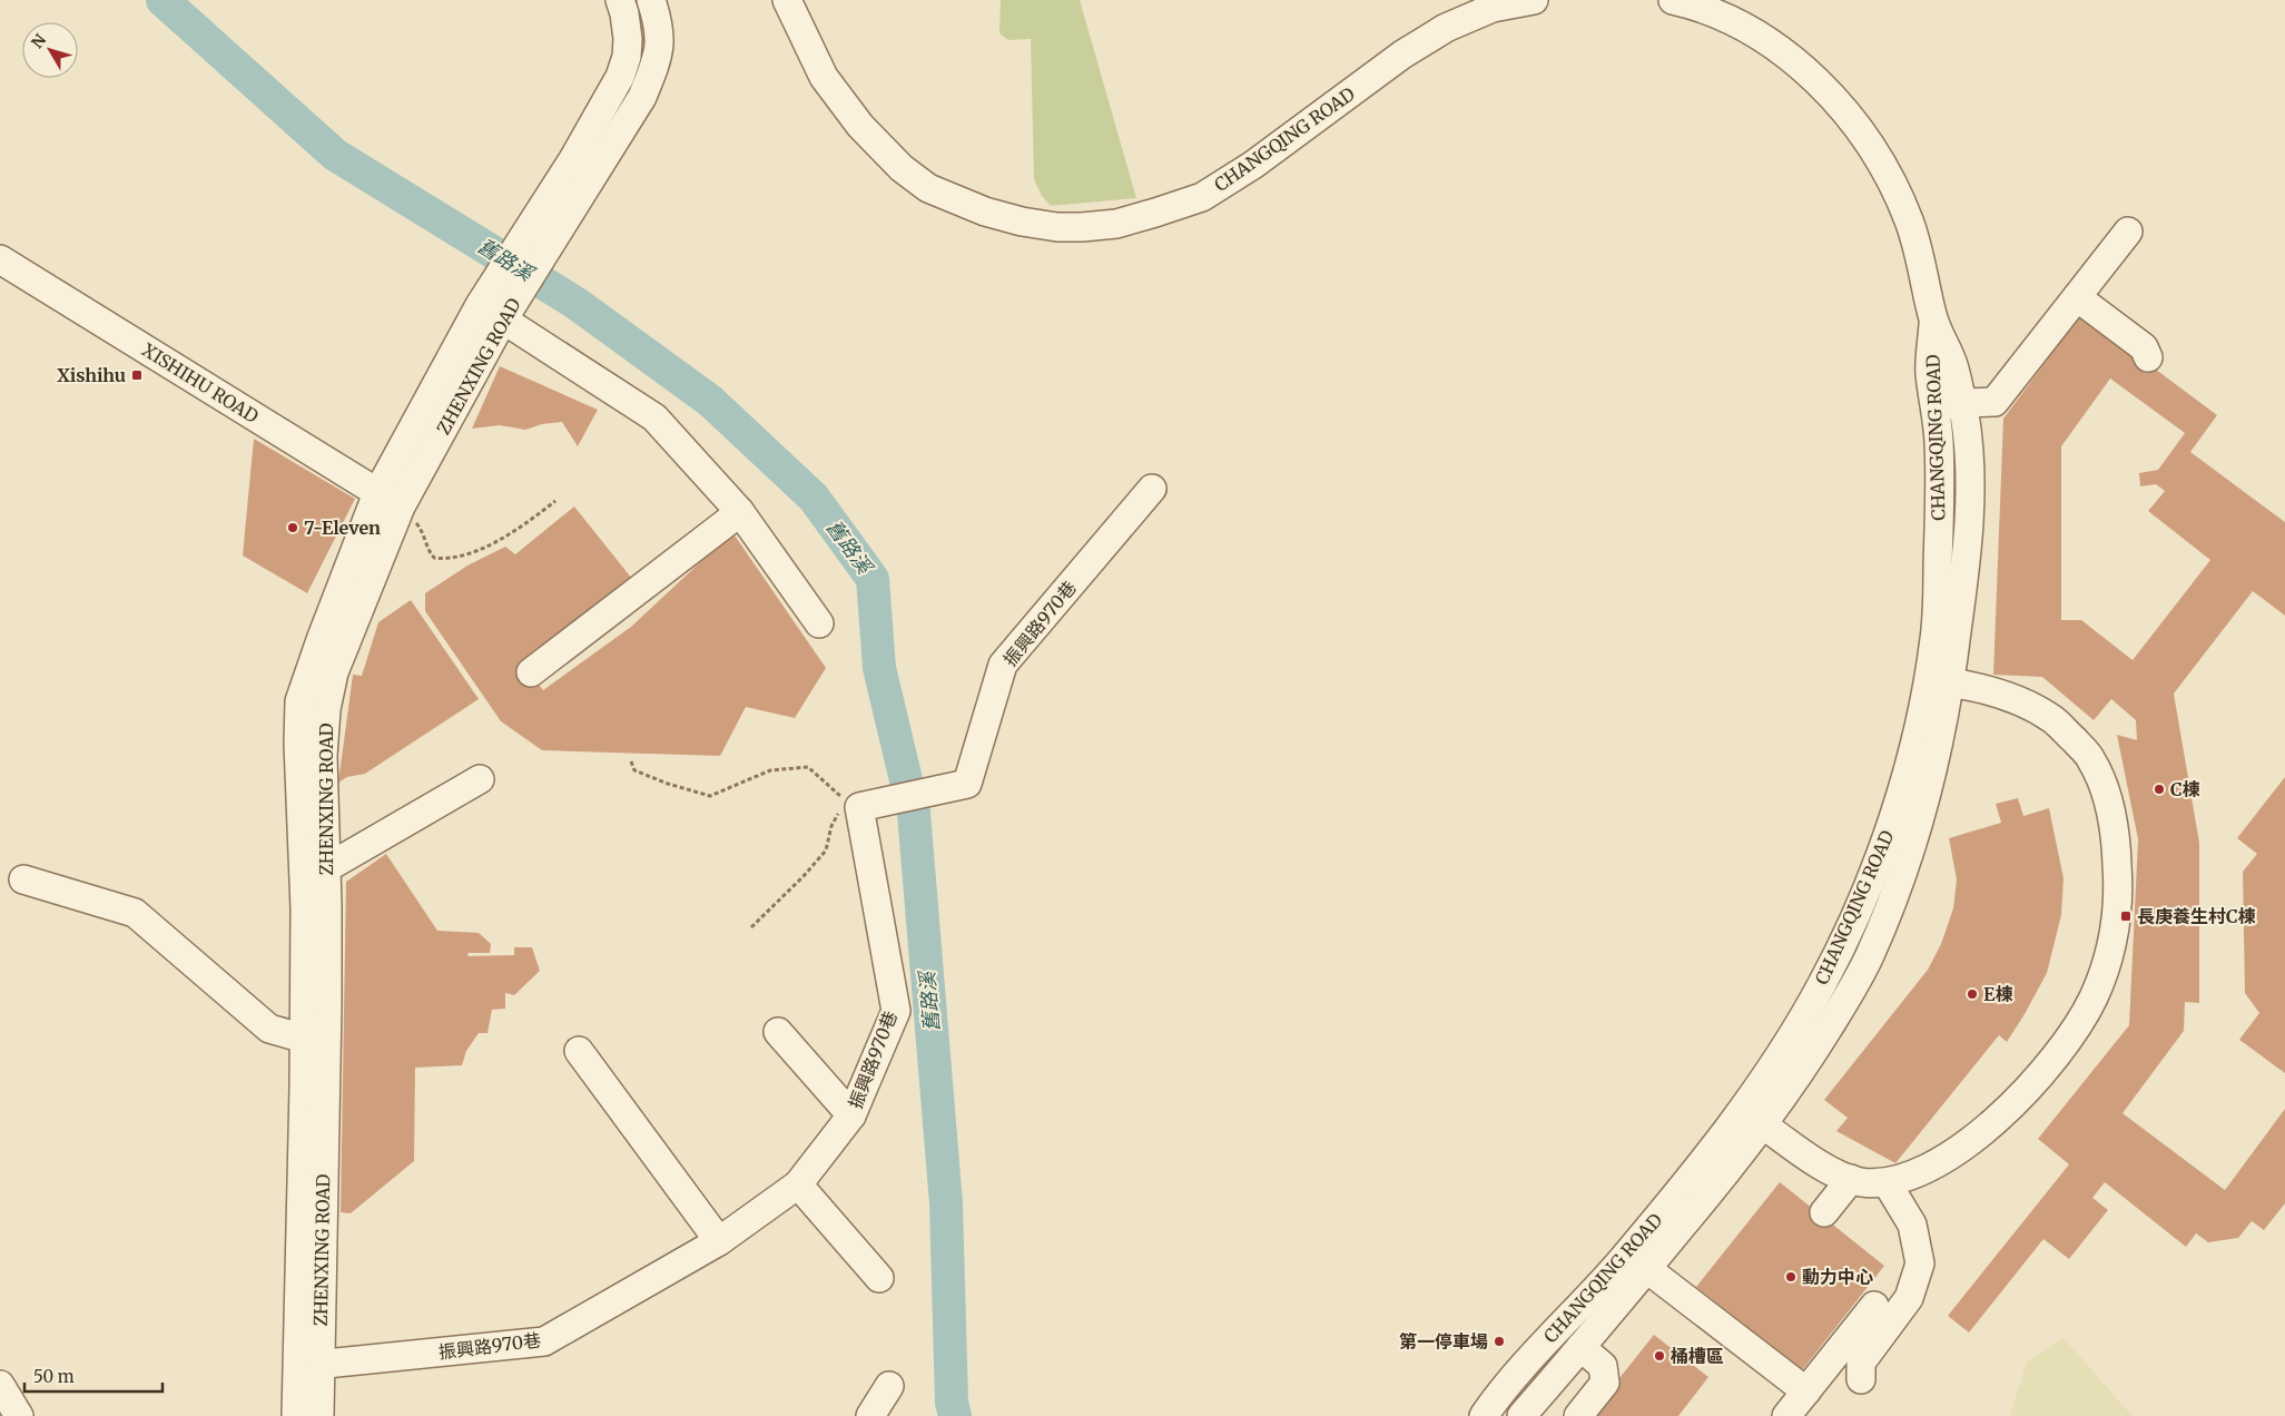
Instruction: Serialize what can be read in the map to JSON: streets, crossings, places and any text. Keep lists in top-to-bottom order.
{
  "streets": {
    "street": [
      "CHANGQING ROAD",
      "ZHENXING ROAD",
      "XISHIHU ROAD",
      "振興路970巷"
    ]
  },
  "crossings": [
    ["ZHENXING ROAD", "XISHIHU ROAD"],
    ["ZHENXING ROAD", "振興路970巷"]
  ],
  "water": ["舊路溪"],
  "places": {
    "transit": ["Xishihu", "長庚養生村C棟"],
    "other": [
      "7-Eleven",
      "C棟",
      "E棟",
      "動力中心",
      "第一停車場",
      "桶槽區"
    ]
  },
  "scale_bar": "50 m",
  "north": "top left"
}
